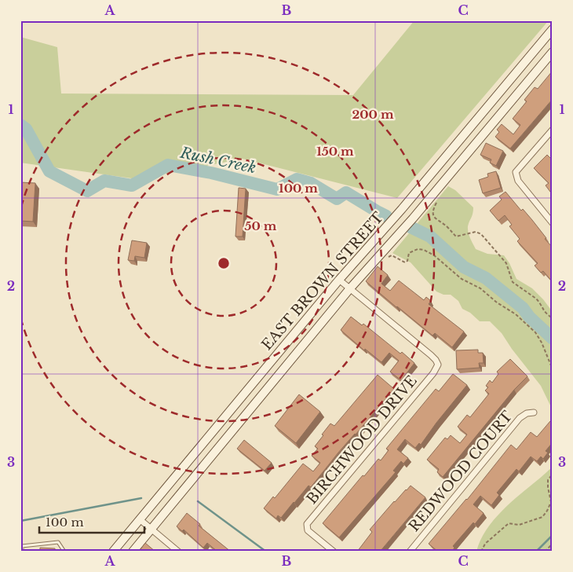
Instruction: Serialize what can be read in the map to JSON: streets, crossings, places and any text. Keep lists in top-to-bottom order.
{
  "streets": {
    "main road": ["EAST BROWN STREET"],
    "street": ["BIRCHWOOD DRIVE", "REDWOOD COURT"]
  },
  "crossings": [
    ["EAST BROWN STREET", "BIRCHWOOD DRIVE"]
  ],
  "water": ["Rush Creek"],
  "scale_bar": "100 m",
  "grid": {
    "columns": ["A", "B", "C"],
    "rows": ["1", "2", "3"]
  },
  "rings": [
    "200 m",
    "150 m",
    "100 m",
    "50 m"
  ]
}
